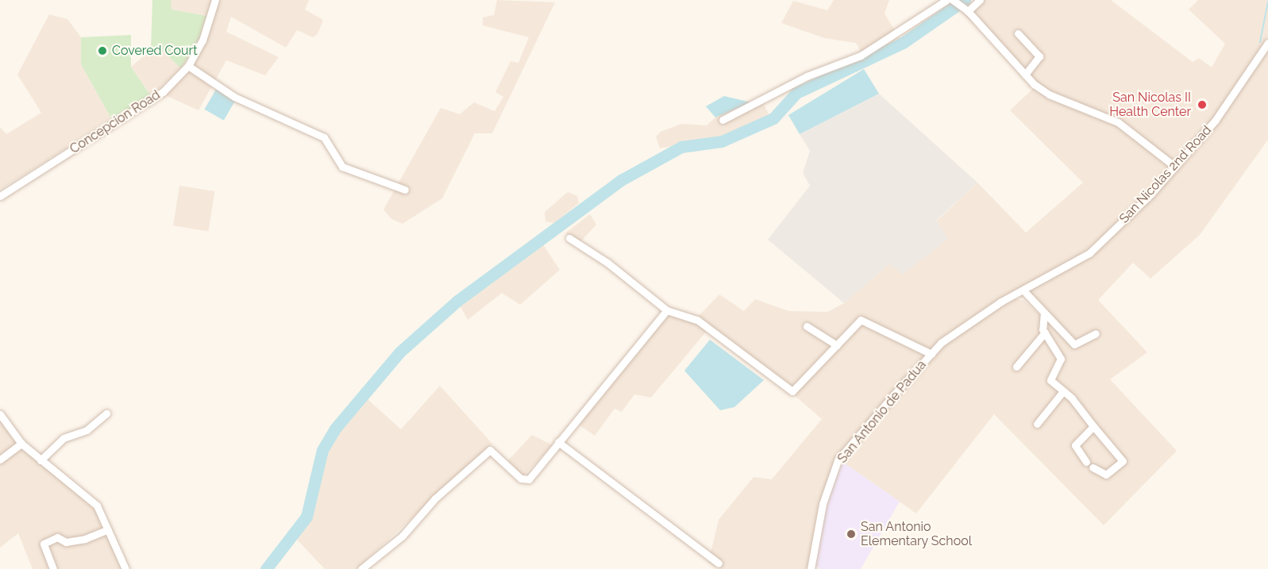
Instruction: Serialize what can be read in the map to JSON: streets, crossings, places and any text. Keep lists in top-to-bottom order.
{
  "streets": {
    "street": ["Concepcion Road", "San Nicolas 2nd Road", "San Antonio de Padua"]
  },
  "crossings": [
    ["San Nicolas 2nd Road", "San Antonio de Padua"]
  ],
  "places": ["Covered Court", "San Nicolas II Health Center", "San Antonio Elementary School"]
}
